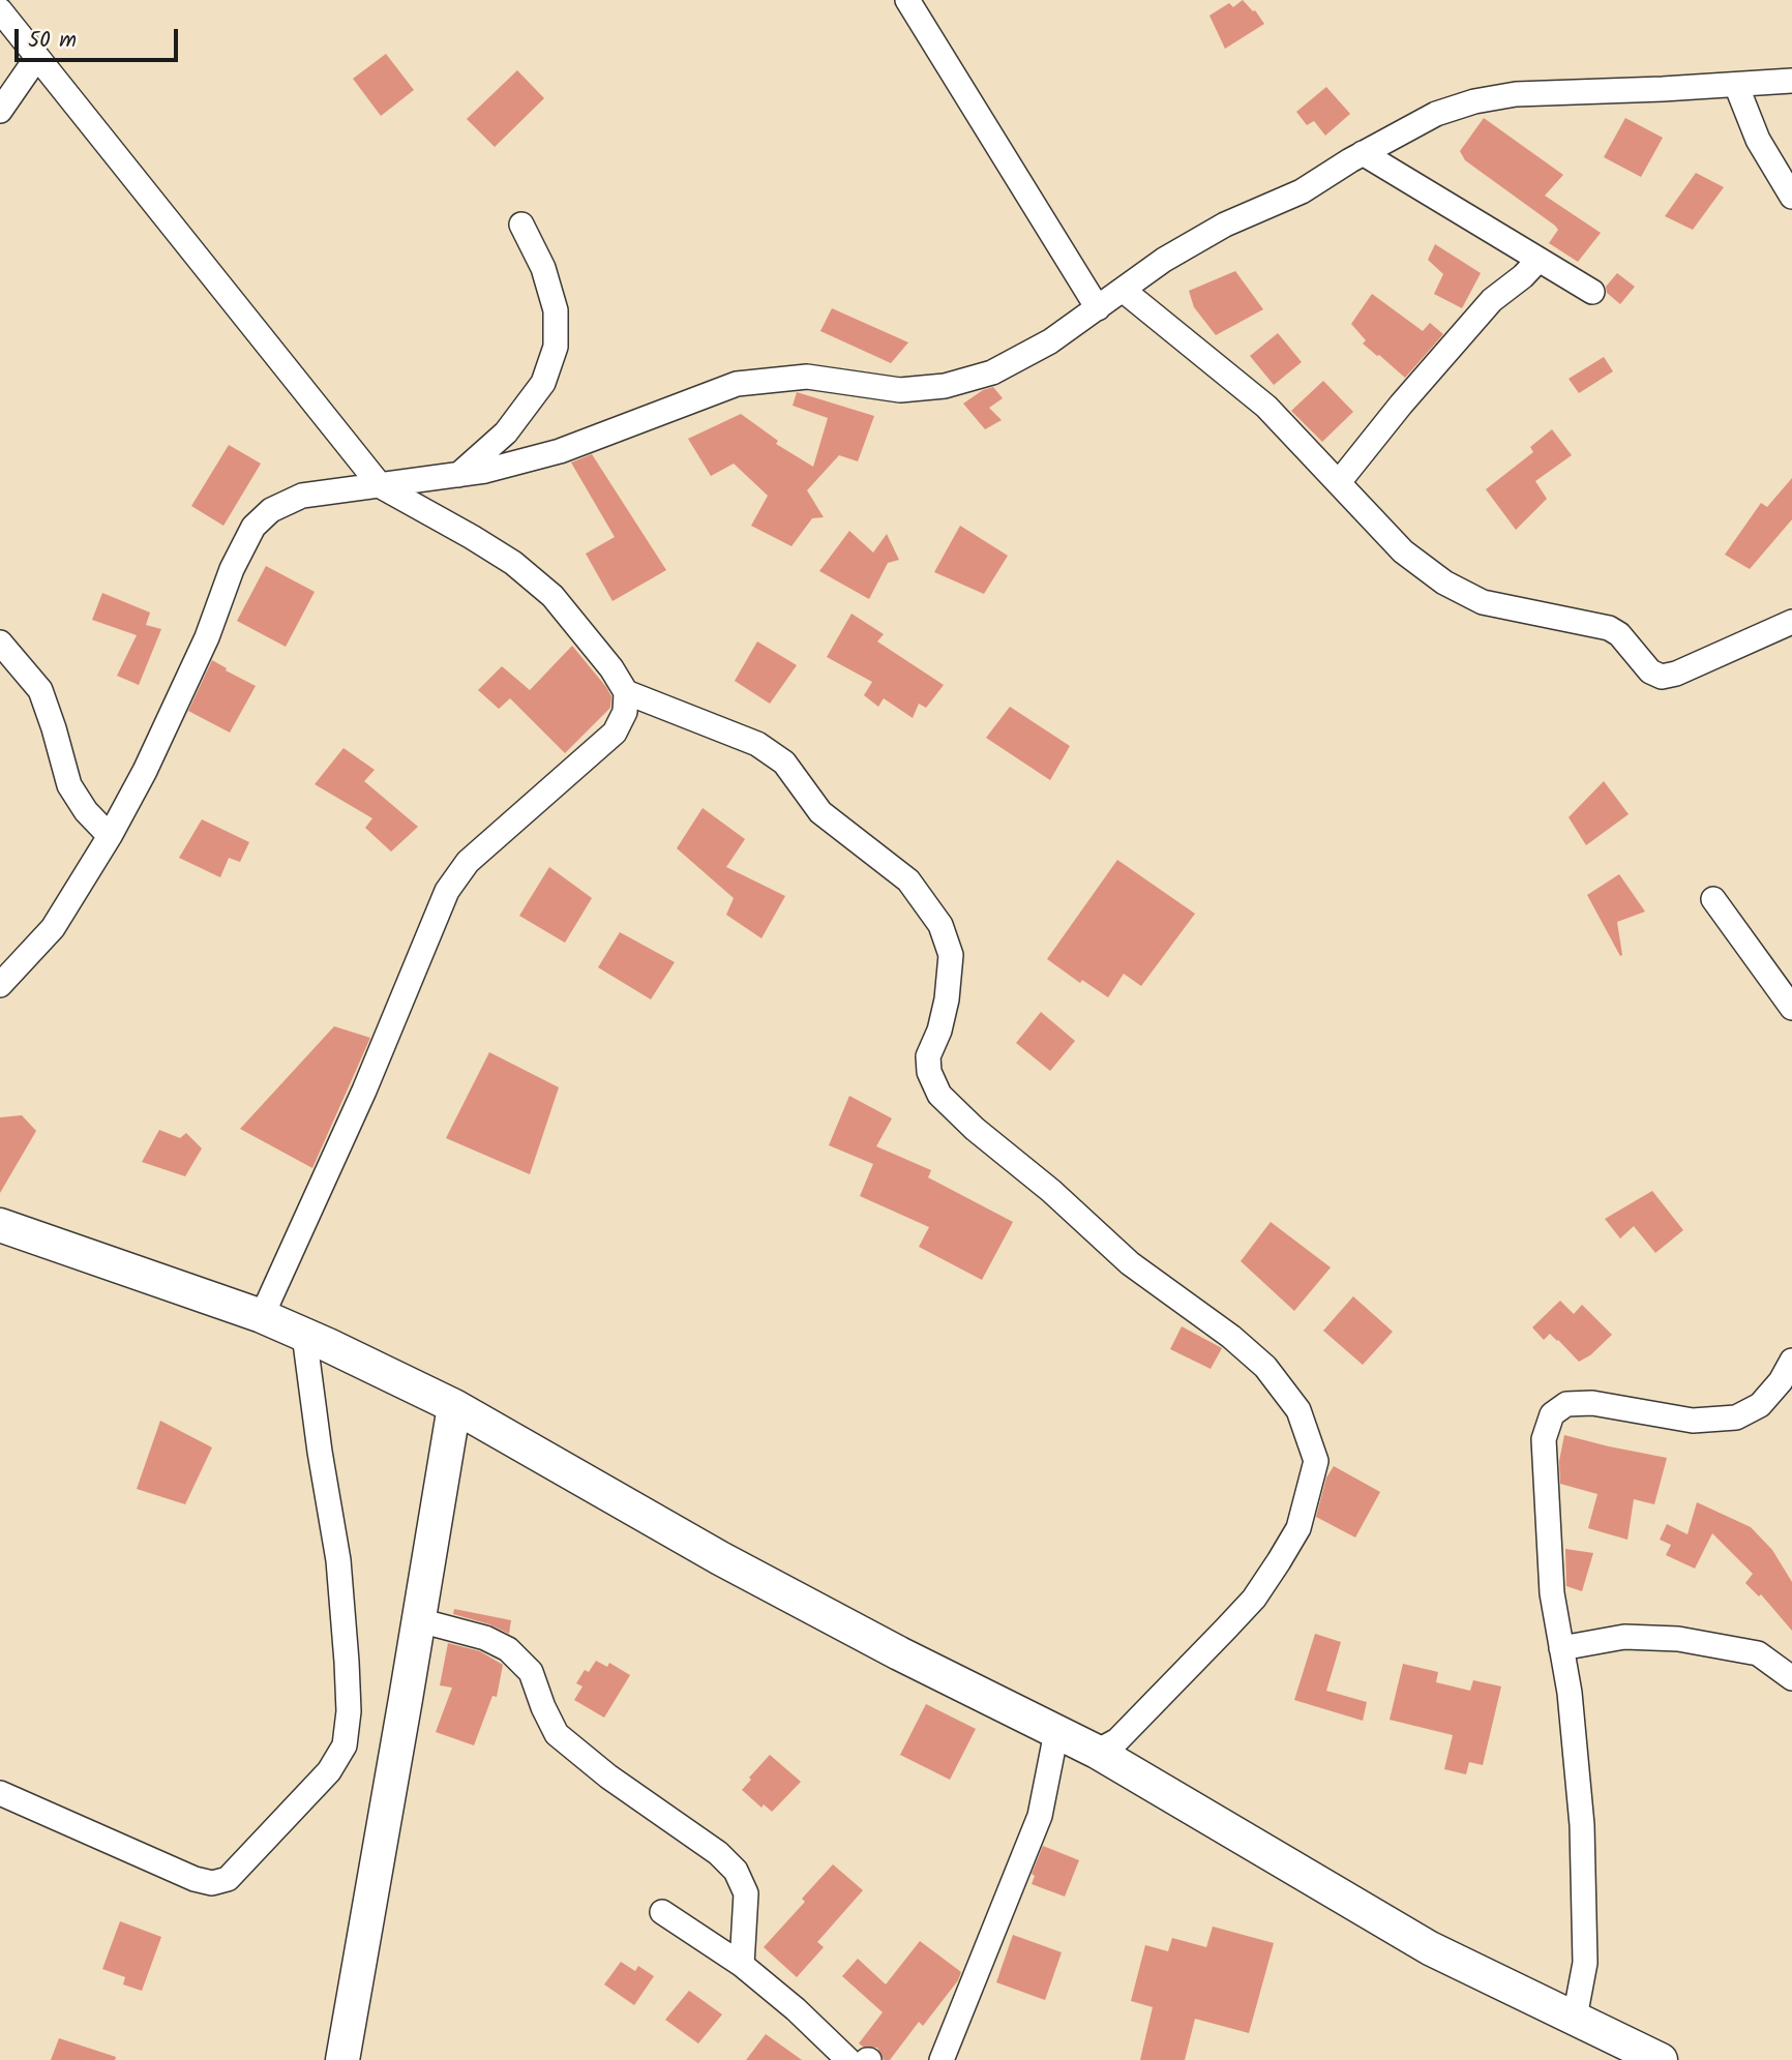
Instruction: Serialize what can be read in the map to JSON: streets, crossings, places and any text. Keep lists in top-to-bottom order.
{
  "scale_bar": "50 m"
}
